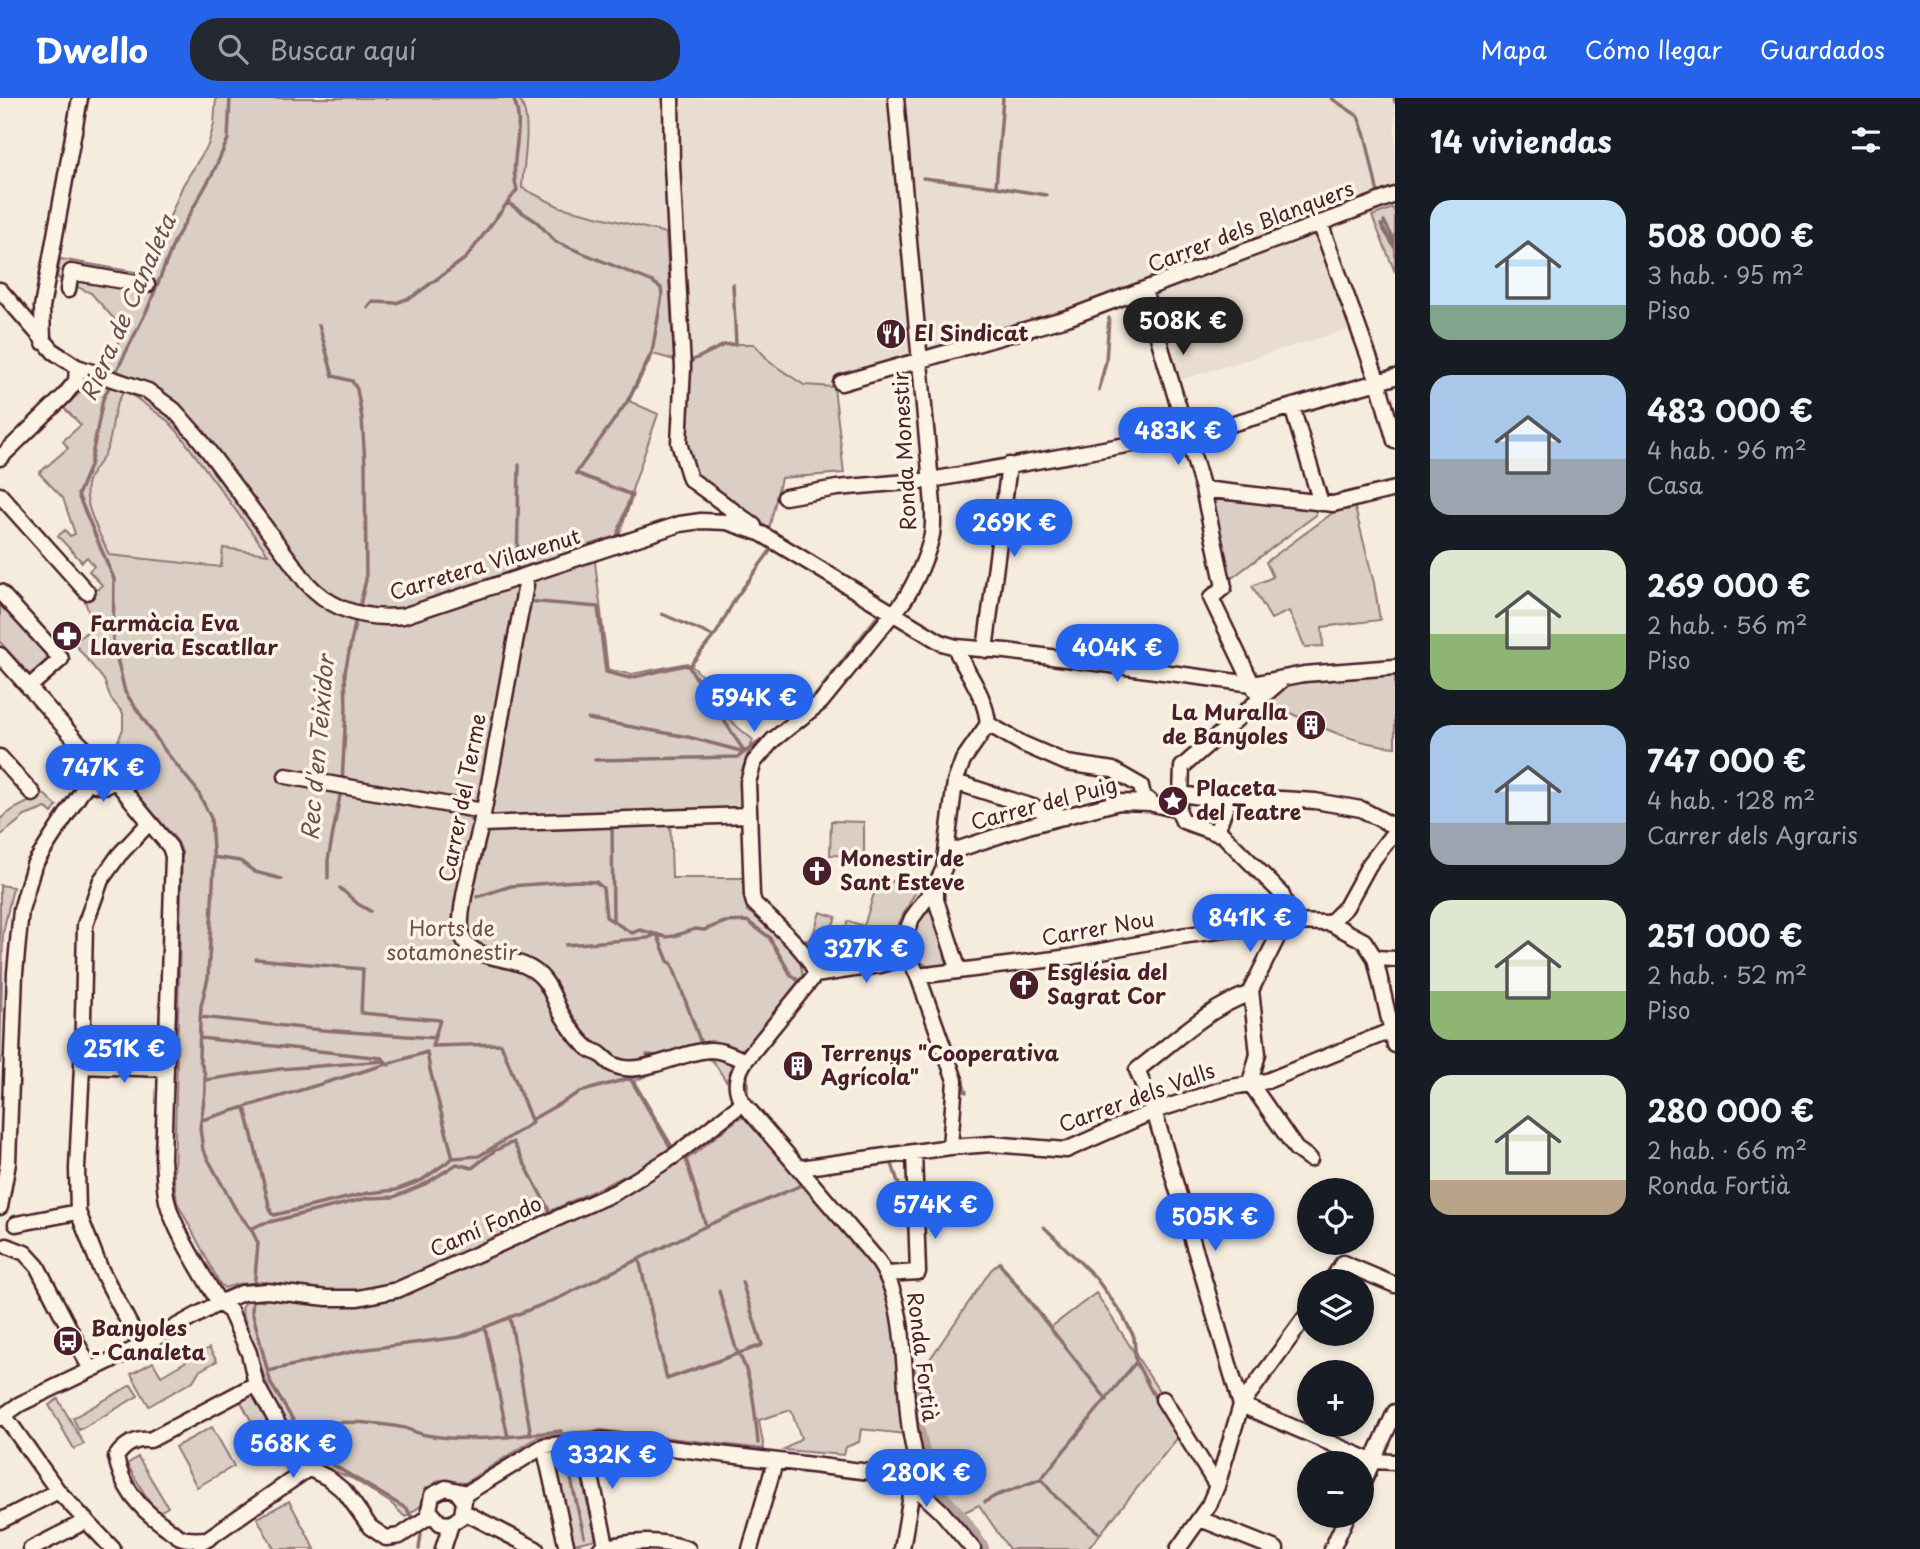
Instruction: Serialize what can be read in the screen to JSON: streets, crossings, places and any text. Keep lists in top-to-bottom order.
{
  "streets": {
    "street": [
      "Carrer dels Blanquers",
      "Ronda Monestir",
      "Carretera Vilavenut",
      "Carrer del Terme",
      "Carrer del Puig",
      "Carrer Nou",
      "Carrer dels Valls",
      "Camí Fondo",
      "Ronda Fortià"
    ]
  },
  "crossings": [
    ["Carrer dels Blanquers", "Ronda Monestir"],
    ["Ronda Monestir", "Carretera Vilavenut"],
    ["Ronda Monestir", "Carrer del Terme"],
    ["Ronda Monestir", "Carrer Nou"],
    ["Ronda Monestir", "Carrer dels Valls"],
    ["Ronda Monestir", "Camí Fondo"],
    ["Ronda Monestir", "Ronda Fortià"],
    ["Carretera Vilavenut", "Carrer del Terme"],
    ["Carrer del Terme", "Carrer Nou"],
    ["Carrer del Terme", "Carrer dels Valls"],
    ["Carrer del Terme", "Camí Fondo"],
    ["Carrer del Terme", "Ronda Fortià"],
    ["Carrer Nou", "Carrer dels Valls"],
    ["Carrer Nou", "Camí Fondo"],
    ["Carrer Nou", "Ronda Fortià"],
    ["Carrer dels Valls", "Camí Fondo"],
    ["Carrer dels Valls", "Ronda Fortià"],
    ["Camí Fondo", "Ronda Fortià"]
  ],
  "water": ["Riera de Canaleta", "Rec d'en Teixidor"],
  "parks": ["Horts de sotamonestir"],
  "places": {
    "restaurant": ["El Sindicat"],
    "pharmacy": ["Farmàcia Eva Llaveria Escatllar"],
    "building": ["La Muralla de Banyoles", "Terrenys \"Cooperativa Agrícola\""],
    "place": ["Placeta del Teatre"],
    "church": ["Monestir de Sant Esteve", "Església del Sagrat Cor"],
    "bus stop": ["Banyoles - Canaleta"]
  },
  "page": {
    "header": "Dwello",
    "search": "Buscar aquí",
    "nav": ["Mapa", "Cómo llegar", "Guardados"],
    "heading": "14 viviendas",
    "list": [
      {
        "name": "508 000 €",
        "note": "3 hab. · 95 m² · Piso"
      },
      {
        "name": "483 000 €",
        "note": "4 hab. · 96 m² · Casa"
      },
      {
        "name": "269 000 €",
        "note": "2 hab. · 56 m² · Piso"
      },
      {
        "name": "747 000 €",
        "note": "4 hab. · 128 m² · Carrer dels Agraris"
      },
      {
        "name": "251 000 €",
        "note": "2 hab. · 52 m² · Piso"
      },
      {
        "name": "280 000 €",
        "note": "2 hab. · 66 m² · Ronda Fortià"
      }
    ],
    "price": [
      "508K €",
      "483K €",
      "269K €",
      "404K €",
      "594K €",
      "747K €",
      "841K €",
      "327K €",
      "251K €",
      "574K €",
      "505K €",
      "568K €",
      "332K €",
      "280K €"
    ],
    "map_buttons": ["+", "−"]
  }
}
